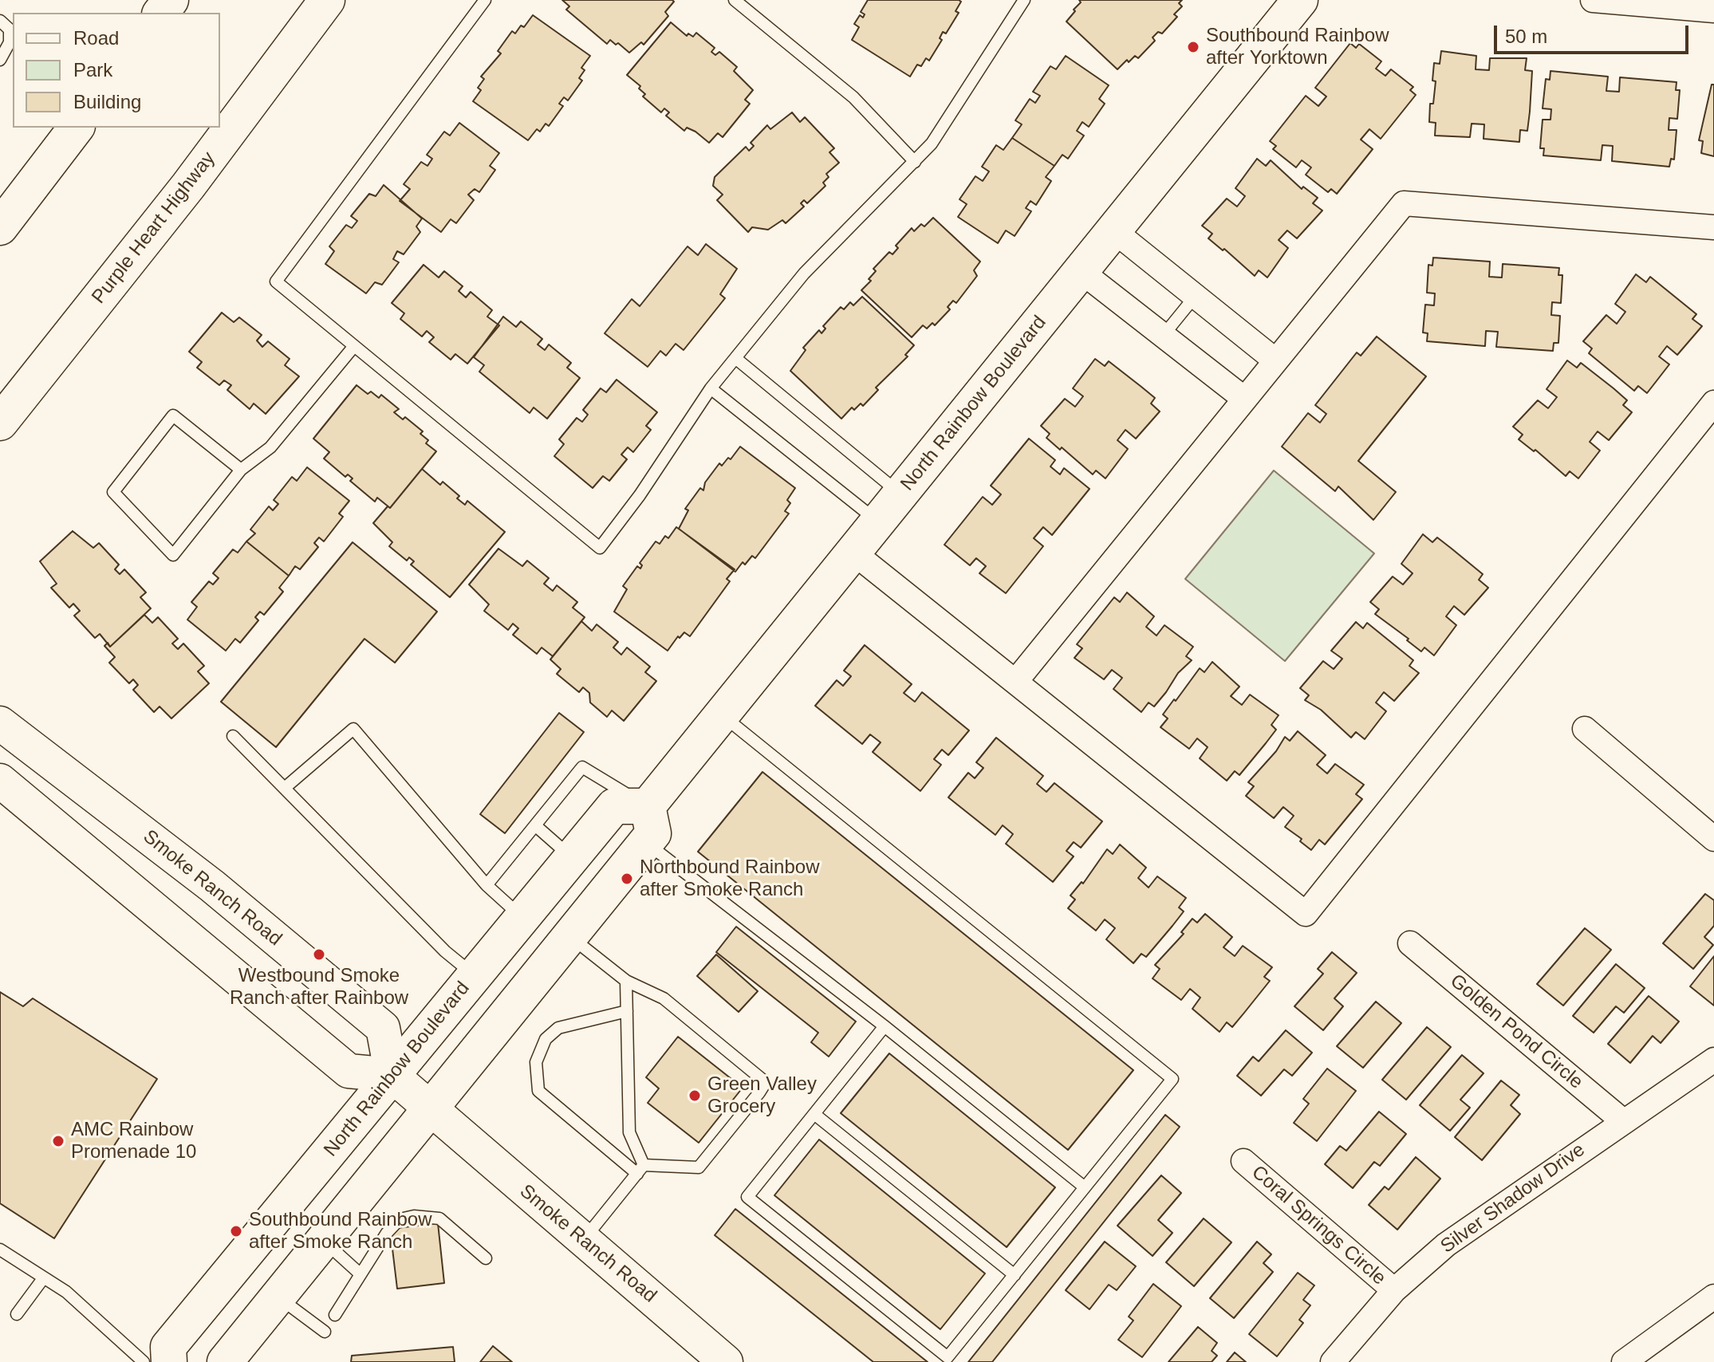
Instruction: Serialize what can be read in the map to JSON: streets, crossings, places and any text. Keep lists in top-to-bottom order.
{
  "streets": {
    "main road": ["Purple Heart Highway", "North Rainbow Boulevard", "Smoke Ranch Road"],
    "street": ["Golden Pond Circle", "Silver Shadow Drive", "Coral Springs Circle"]
  },
  "crossings": [
    ["North Rainbow Boulevard", "Smoke Ranch Road"],
    ["Golden Pond Circle", "Silver Shadow Drive"],
    ["Silver Shadow Drive", "Coral Springs Circle"]
  ],
  "places": [
    "Southbound Rainbow after Yorktown",
    "Northbound Rainbow after Smoke Ranch",
    "Westbound Smoke Ranch after Rainbow",
    "Green Valley Grocery",
    "AMC Rainbow Promenade 10",
    "Southbound Rainbow after Smoke Ranch"
  ],
  "legend": ["Road", "Park", "Building"],
  "scale_bar": "50 m"
}
